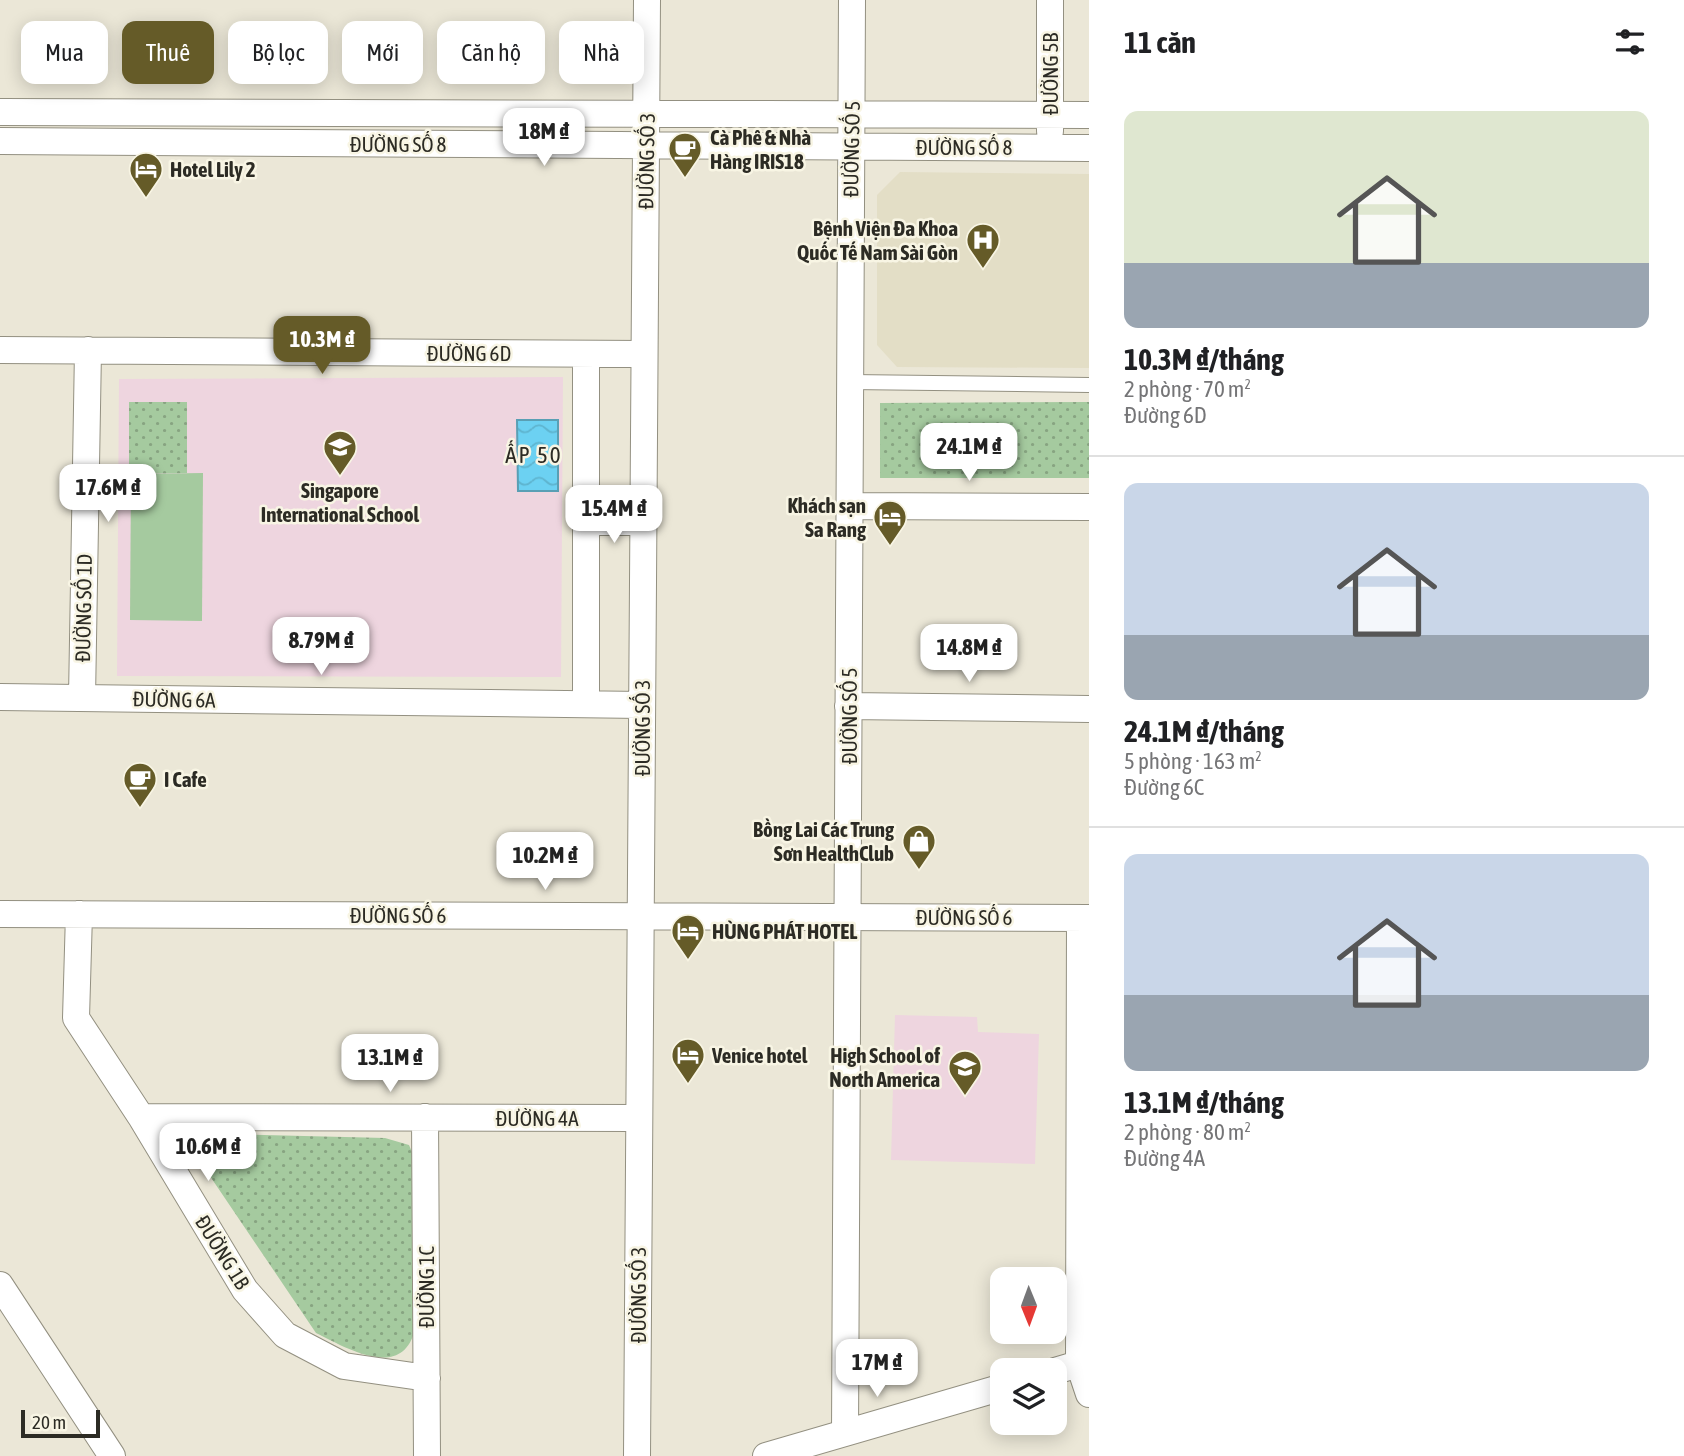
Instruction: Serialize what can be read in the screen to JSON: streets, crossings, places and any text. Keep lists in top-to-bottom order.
{
  "streets": {
    "street": [
      "ĐƯỜNG 5B",
      "ĐƯỜNG SỐ 8",
      "ĐƯỜNG SỐ 5",
      "ĐƯỜNG SỐ 3",
      "ĐƯỜNG 6D",
      "ĐƯỜNG SỐ 1D",
      "ĐƯỜNG 6A",
      "ĐƯỜNG SỐ 6",
      "ĐƯỜNG 4A",
      "ĐƯỜNG 1B",
      "ĐƯỜNG 1C"
    ]
  },
  "crossings": [
    ["ĐƯỜNG 5B", "ĐƯỜNG SỐ 8"],
    ["ĐƯỜNG SỐ 8", "ĐƯỜNG SỐ 5"],
    ["ĐƯỜNG SỐ 8", "ĐƯỜNG SỐ 3"],
    ["ĐƯỜNG SỐ 5", "ĐƯỜNG SỐ 6"],
    ["ĐƯỜNG SỐ 3", "ĐƯỜNG 6D"],
    ["ĐƯỜNG SỐ 3", "ĐƯỜNG 6A"],
    ["ĐƯỜNG SỐ 3", "ĐƯỜNG SỐ 6"],
    ["ĐƯỜNG SỐ 3", "ĐƯỜNG 4A"],
    ["ĐƯỜNG 6D", "ĐƯỜNG SỐ 1D"],
    ["ĐƯỜNG SỐ 1D", "ĐƯỜNG 6A"],
    ["ĐƯỜNG SỐ 6", "ĐƯỜNG 1B"],
    ["ĐƯỜNG 4A", "ĐƯỜNG 1B"],
    ["ĐƯỜNG 4A", "ĐƯỜNG 1C"],
    ["ĐƯỜNG 1B", "ĐƯỜNG 1C"]
  ],
  "districts": ["ẤP 50"],
  "places": {
    "cafe": ["Cà Phê & Nhà Hàng IRIS18", "I Cafe"],
    "hotel": [
      "Hotel Lily 2",
      "Khách sạn Sa Rang",
      "HÙNG PHÁT HOTEL",
      "Venice hotel"
    ],
    "hospital": ["Bệnh Viện Đa Khoa Quốc Tế Nam Sài Gòn"],
    "school or university": ["Singapore International School", "High School of North America"],
    "shop": ["Bồng Lai Các Trung Sơn HealthClub"]
  },
  "scale_bar": "20 m",
  "north": "bottom",
  "page": {
    "heading": "11 căn",
    "chip": [
      "Mua",
      "Thuê",
      "Bộ lọc",
      "Mới",
      "Căn hộ",
      "Nhà"
    ],
    "list": [
      {
        "name": "10.3M ₫/tháng",
        "note": "2 phòng · 70 m² · Đường 6D"
      },
      {
        "name": "24.1M ₫/tháng",
        "note": "5 phòng · 163 m² · Đường 6C"
      },
      {
        "name": "13.1M ₫/tháng",
        "note": "2 phòng · 80 m² · Đường 4A"
      }
    ],
    "price": [
      "18M ₫",
      "10.3M ₫",
      "24.1M ₫",
      "17.6M ₫",
      "15.4M ₫",
      "8.79M ₫",
      "14.8M ₫",
      "10.2M ₫",
      "13.1M ₫",
      "10.6M ₫",
      "17M ₫"
    ],
    "scale": "20 m"
  }
}
